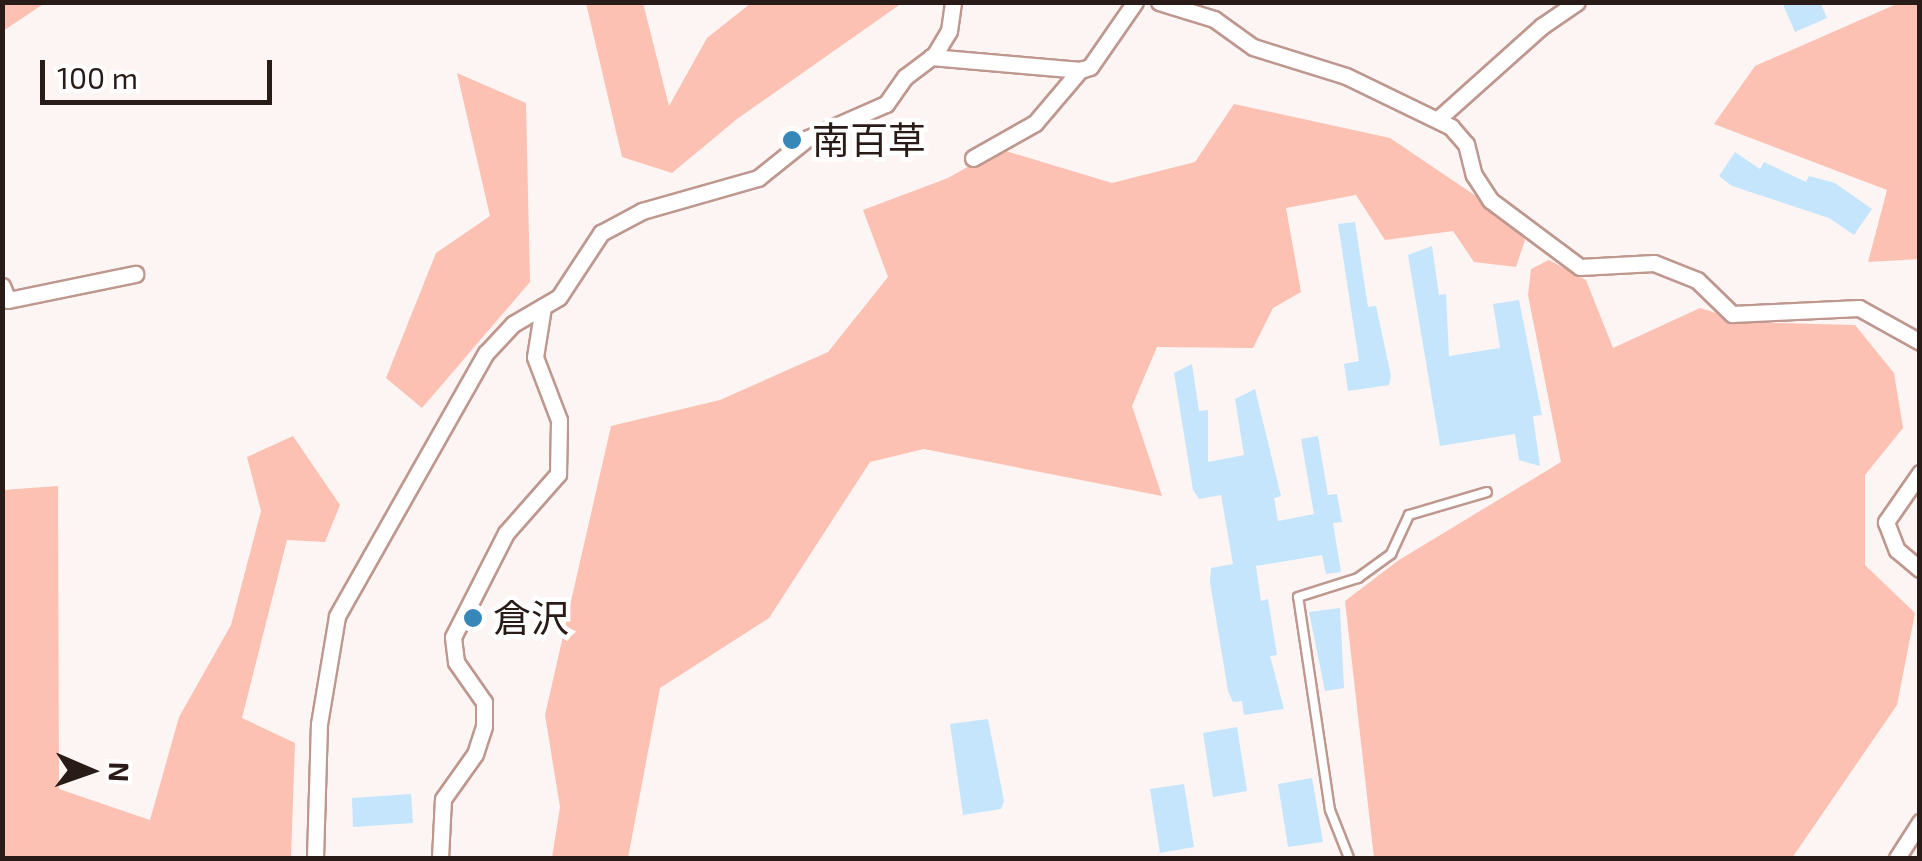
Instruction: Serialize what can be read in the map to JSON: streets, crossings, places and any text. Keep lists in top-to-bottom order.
{
  "places": ["南百草", "倉沢"],
  "scale_bar": "100 m",
  "north": "right"
}
